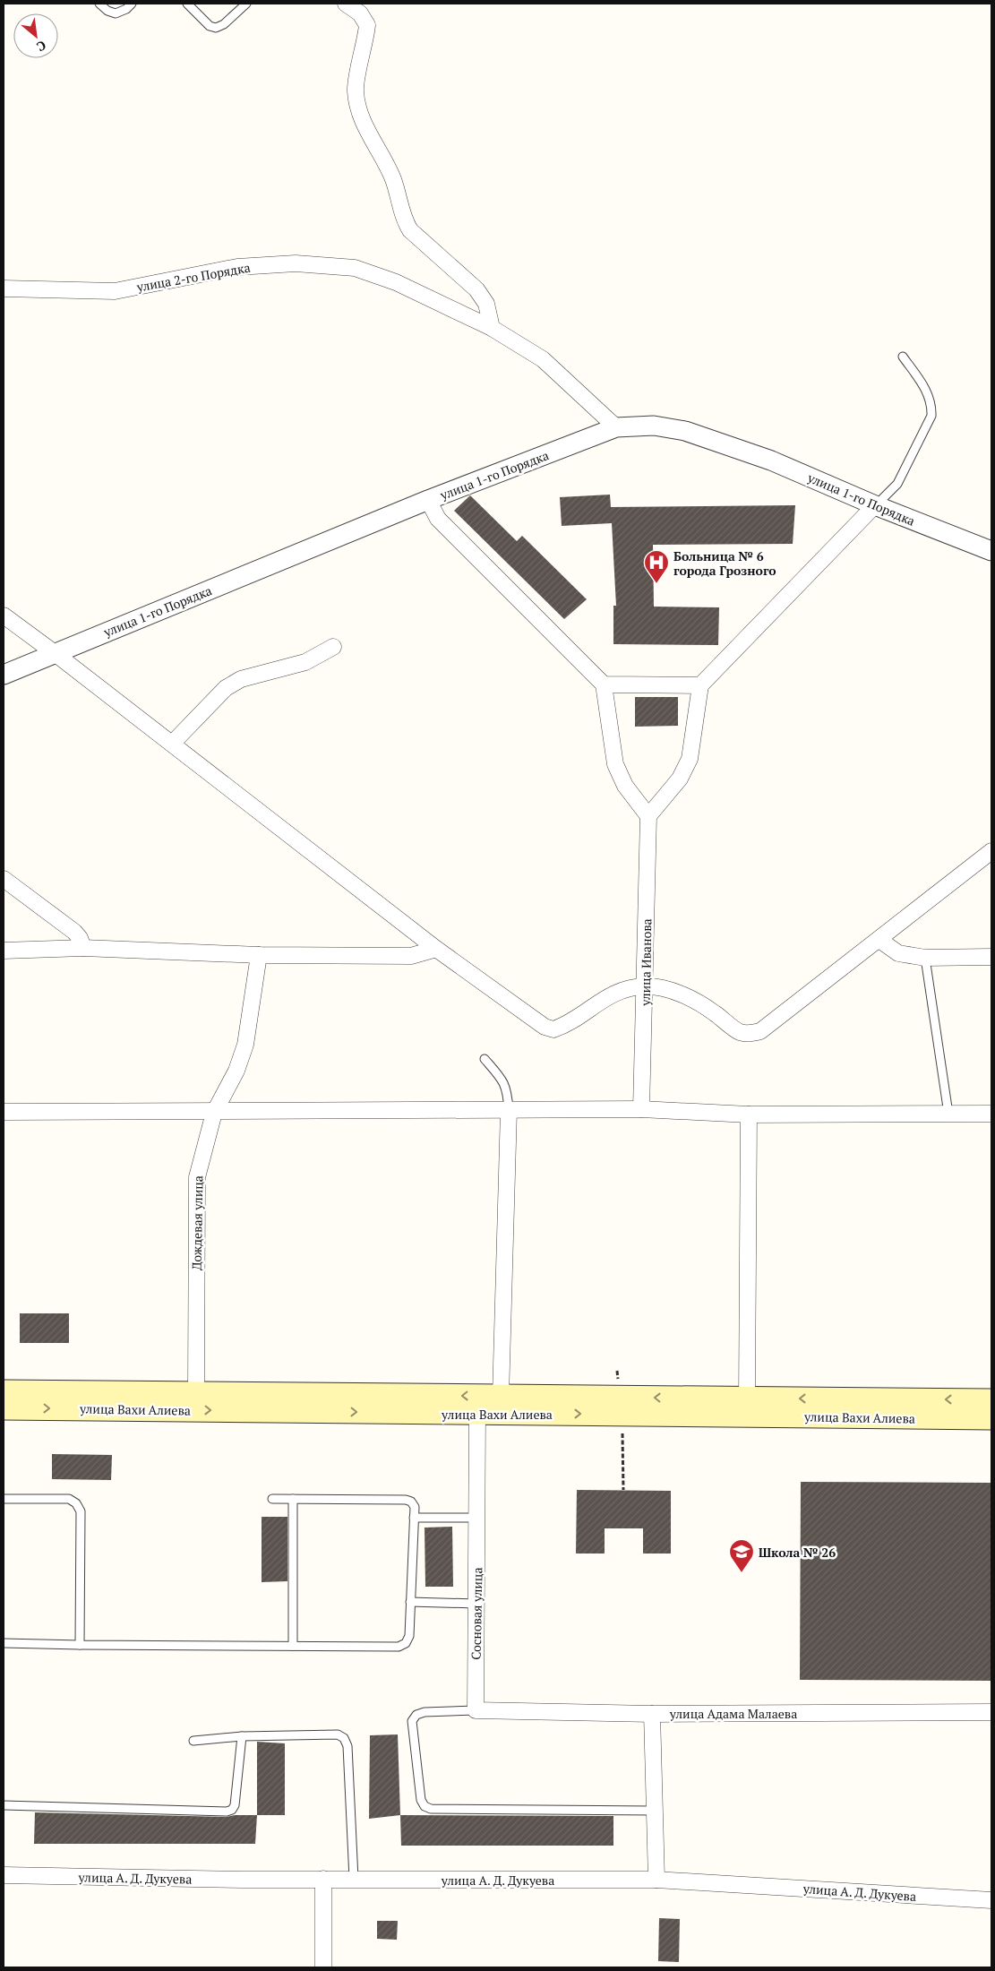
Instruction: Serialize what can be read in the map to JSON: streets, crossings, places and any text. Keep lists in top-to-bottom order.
{
  "streets": {
    "main road": ["улица Вахи Алиева"],
    "street": [
      "улица 2-го Порядка",
      "улица 1-го Порядка",
      "улица Иванова",
      "Дождевая улица",
      "Сосновая улица",
      "улица Адама Малаева",
      "улица А. Д. Дукуева"
    ]
  },
  "crossings": [
    ["улица 2-го Порядка", "улица 1-го Порядка"],
    ["Дождевая улица", "улица Вахи Алиева"],
    ["улица Вахи Алиева", "Сосновая улица"],
    ["Сосновая улица", "улица Адама Малаева"]
  ],
  "places": {
    "hospital": ["Больница № 6 города Грозного"],
    "school or university": ["Школа № 26"]
  },
  "north": "bottom right"
}
